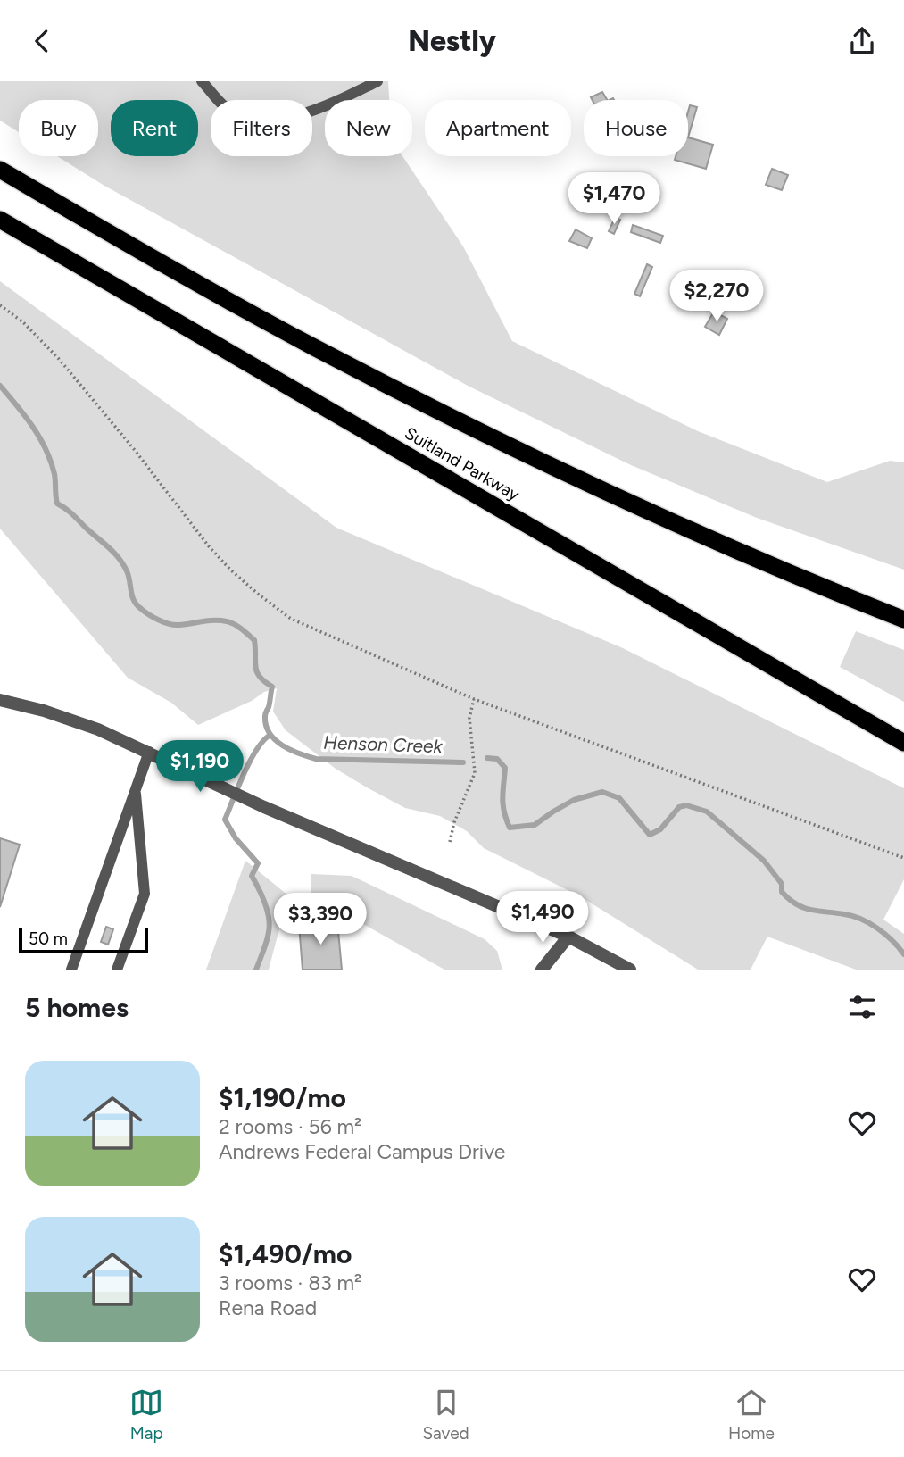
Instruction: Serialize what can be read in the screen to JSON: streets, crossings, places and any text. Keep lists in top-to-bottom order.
{
  "streets": {
    "highway": ["Suitland Parkway"]
  },
  "water": ["Henson Creek"],
  "scale_bar": "50 m",
  "page": {
    "header": "Nestly",
    "chip": [
      "Buy",
      "Rent",
      "Filters",
      "New",
      "Apartment",
      "House"
    ],
    "price": [
      "$1,470",
      "$2,270",
      "$1,190",
      "$1,490",
      "$3,390"
    ],
    "scale": "50 m",
    "heading": "5 homes",
    "list": [
      {
        "name": "$1,190/mo",
        "note": "2 rooms · 56 m² · Andrews Federal Campus Drive"
      },
      {
        "name": "$1,490/mo",
        "note": "3 rooms · 83 m² · Rena Road"
      }
    ],
    "tabs": ["Map", "Saved", "Home"]
  }
}
